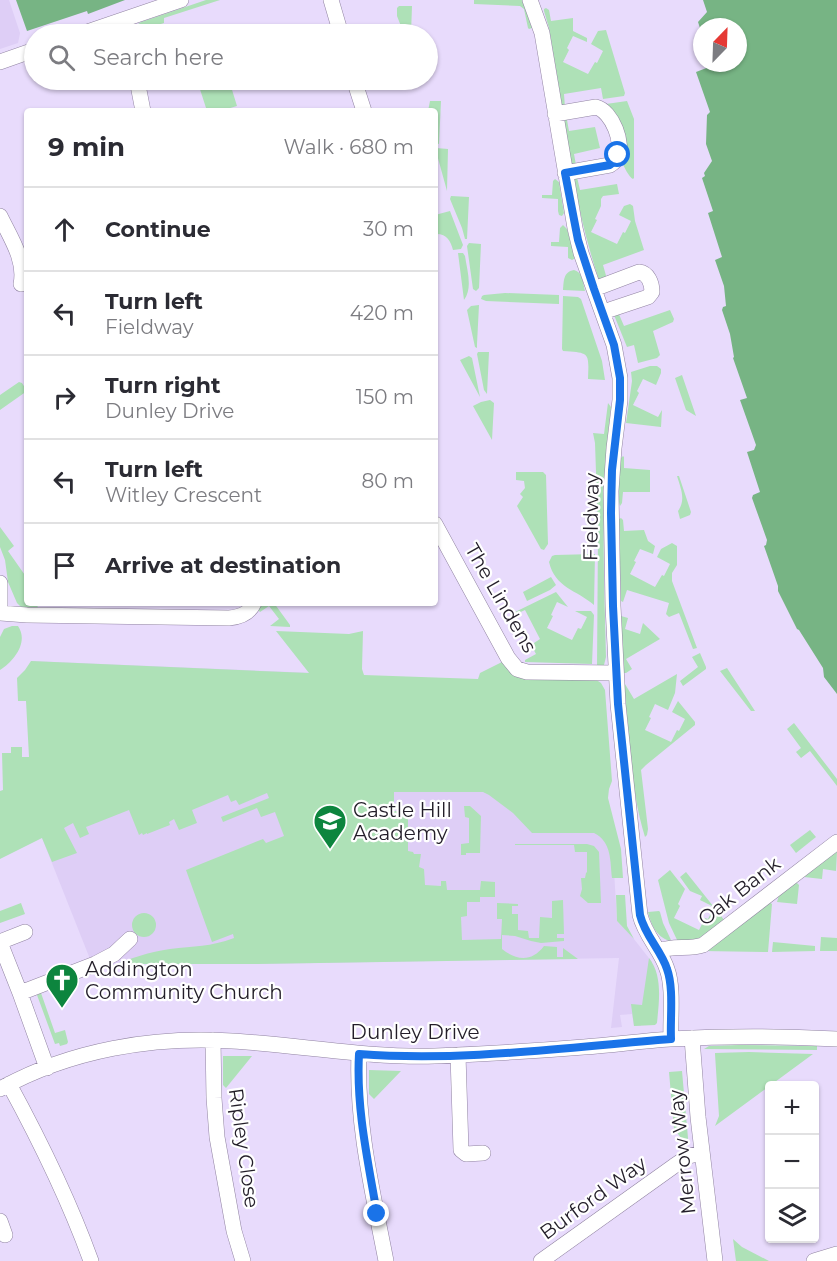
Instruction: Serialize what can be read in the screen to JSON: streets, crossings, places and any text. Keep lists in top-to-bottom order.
{
  "streets": {
    "street": [
      "Fieldway",
      "The Lindens",
      "Oak Bank",
      "Dunley Drive",
      "Ripley Close",
      "Merrow Way",
      "Burford Way"
    ]
  },
  "crossings": [
    ["Fieldway", "The Lindens"],
    ["Fieldway", "Oak Bank"],
    ["Fieldway", "Dunley Drive"],
    ["Dunley Drive", "Ripley Close"],
    ["Dunley Drive", "Merrow Way"],
    ["Merrow Way", "Burford Way"]
  ],
  "places": {
    "school or university": ["Castle Hill Academy"],
    "church": ["Addington Community Church"]
  },
  "north": "top right",
  "page": {
    "search": "Search here",
    "heading": ["9 min", "Walk · 680 m"],
    "list": [
      ["Continue", "30 m"],
      ["Turn left", "Fieldway", "420 m"],
      ["Turn right", "Dunley Drive", "150 m"],
      ["Turn left", "Witley Crescent", "80 m"],
      "Arrive at destination"
    ],
    "map_buttons": ["+", "−"]
  }
}
